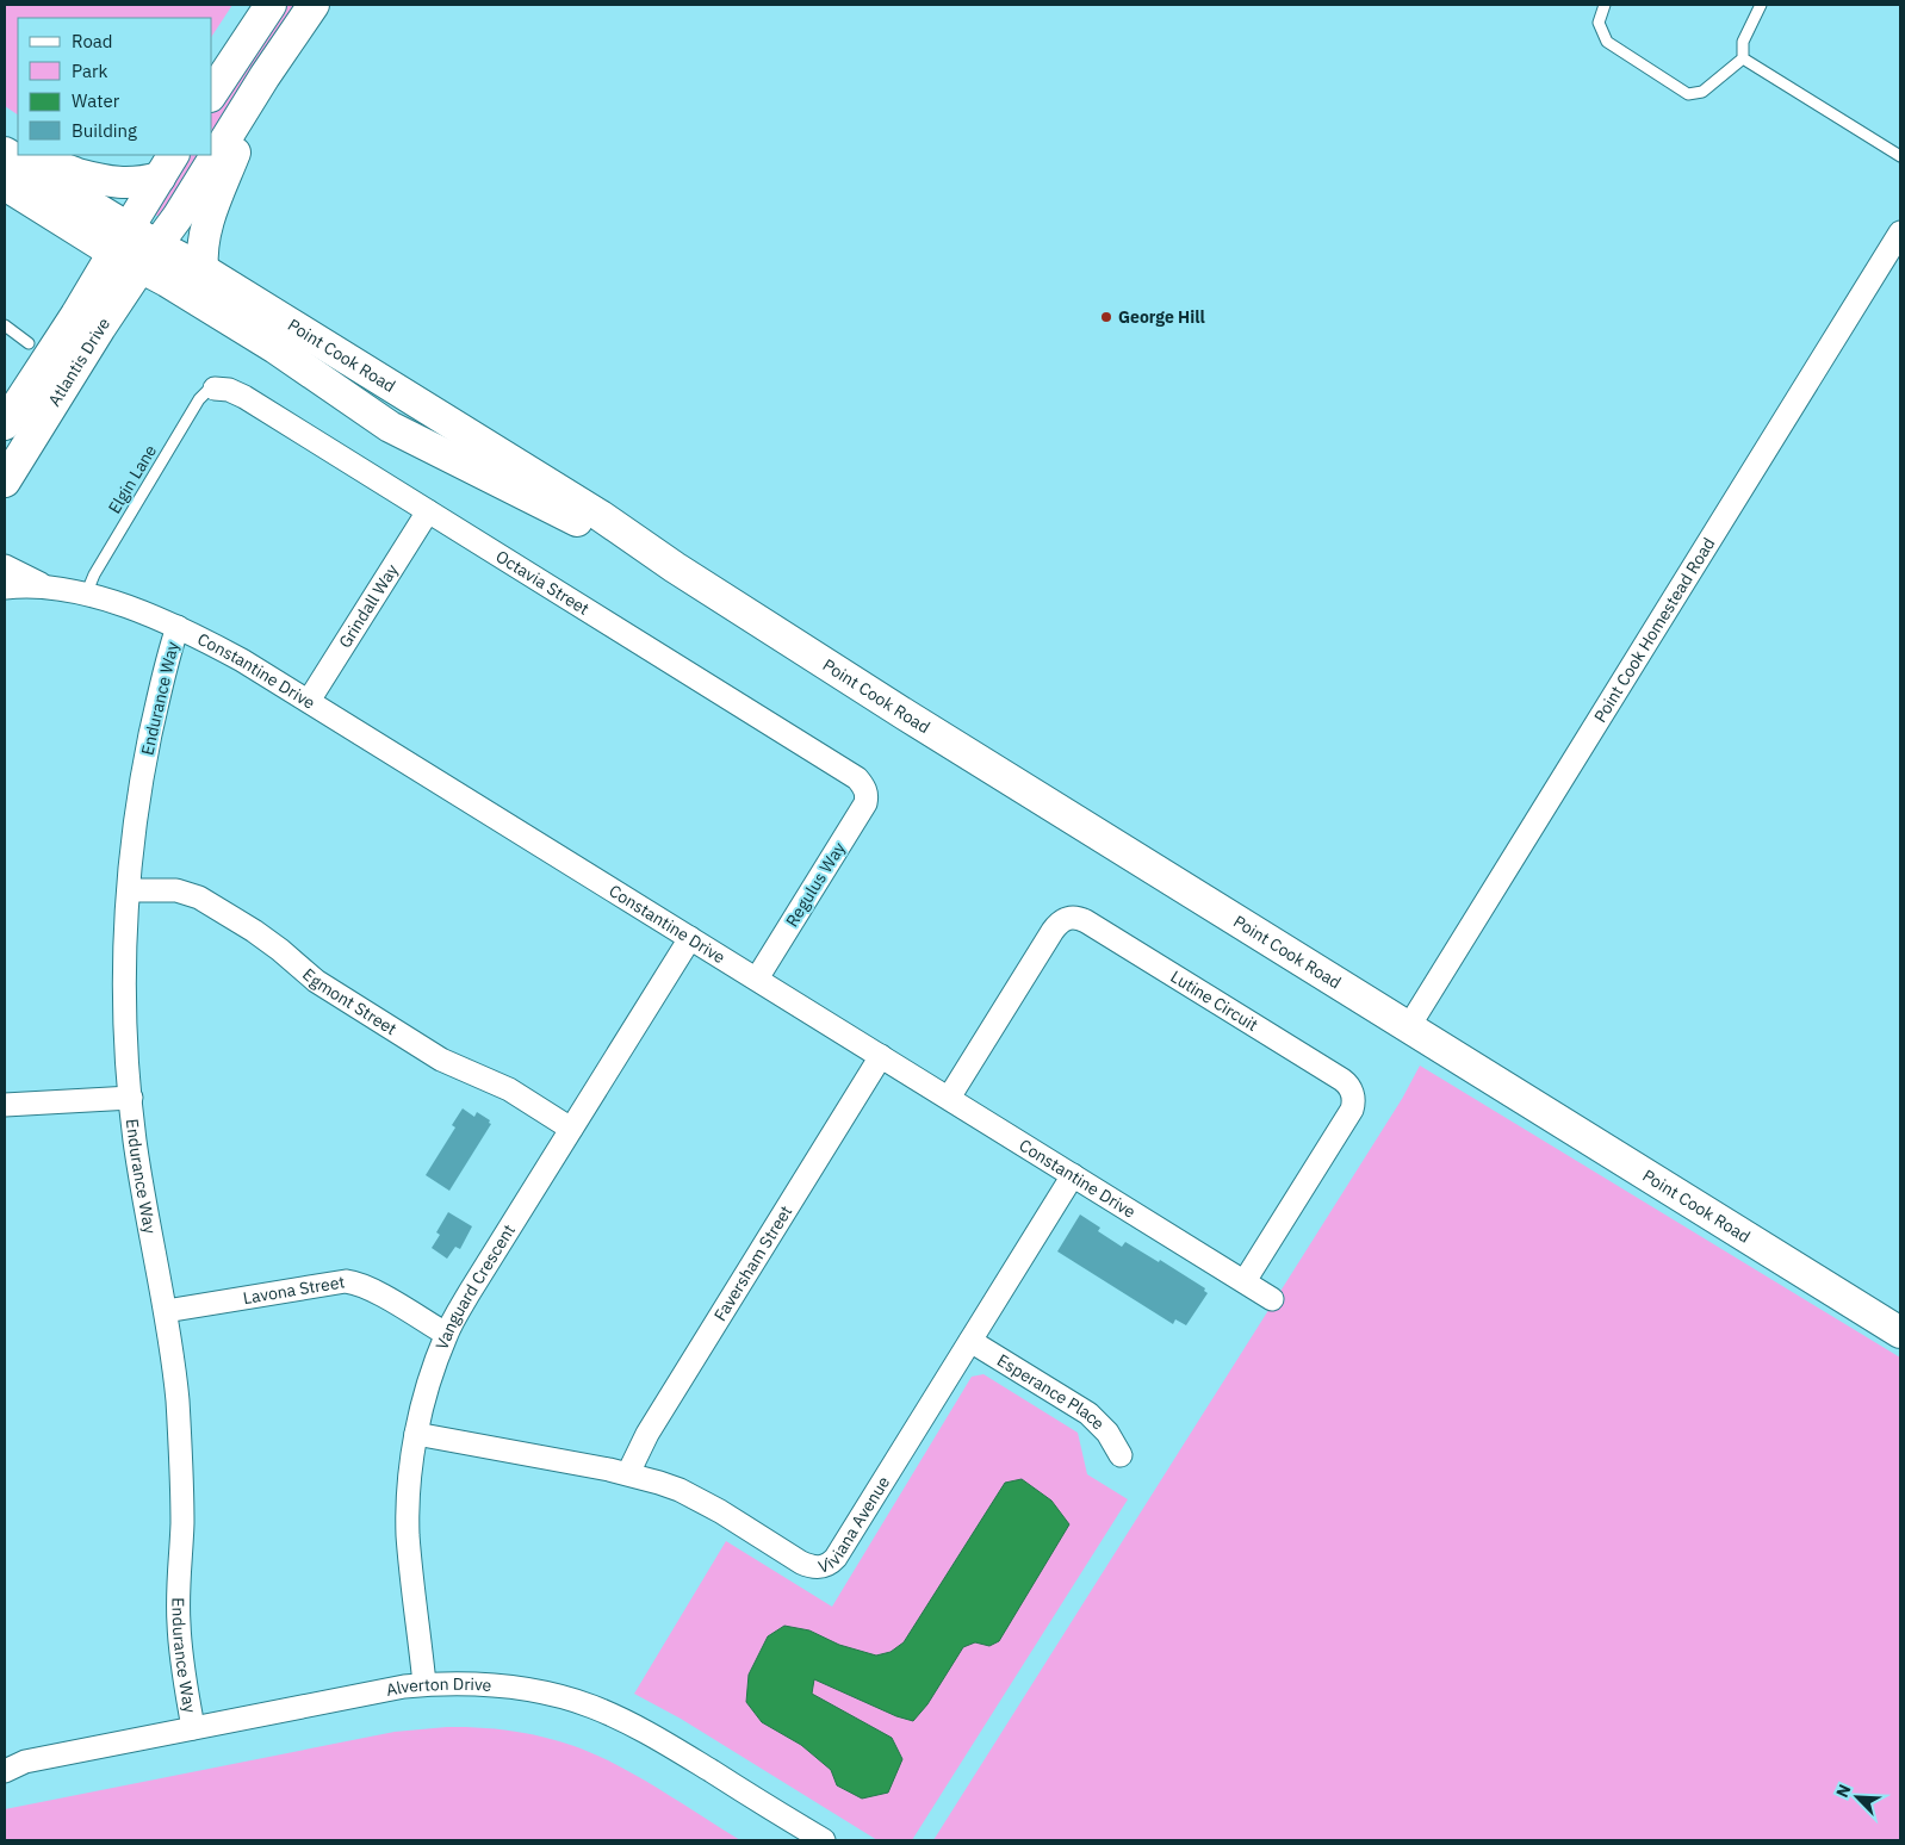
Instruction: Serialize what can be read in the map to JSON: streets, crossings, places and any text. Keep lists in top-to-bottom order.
{
  "streets": {
    "main road": ["Point Cook Road", "Atlantis Drive"],
    "street": [
      "Octavia Street",
      "Grindall Way",
      "Point Cook Homestead Road",
      "Constantine Drive",
      "Endurance Way",
      "Regulus Way",
      "Egmont Street",
      "Lutine Circuit",
      "Faversham Street",
      "Vanguard Crescent",
      "Lavona Street",
      "Esperance Place",
      "Viviana Avenue",
      "Alverton Drive"
    ],
    "lane": ["Elgin Lane"]
  },
  "crossings": [
    ["Point Cook Road", "Atlantis Drive"],
    ["Point Cook Road", "Point Cook Homestead Road"],
    ["Elgin Lane", "Octavia Street"],
    ["Elgin Lane", "Constantine Drive"],
    ["Octavia Street", "Grindall Way"],
    ["Octavia Street", "Regulus Way"],
    ["Grindall Way", "Constantine Drive"],
    ["Constantine Drive", "Endurance Way"],
    ["Constantine Drive", "Regulus Way"],
    ["Constantine Drive", "Lutine Circuit"],
    ["Constantine Drive", "Faversham Street"],
    ["Constantine Drive", "Vanguard Crescent"],
    ["Constantine Drive", "Viviana Avenue"],
    ["Endurance Way", "Egmont Street"],
    ["Endurance Way", "Lavona Street"],
    ["Endurance Way", "Alverton Drive"],
    ["Egmont Street", "Vanguard Crescent"],
    ["Faversham Street", "Viviana Avenue"],
    ["Vanguard Crescent", "Lavona Street"],
    ["Vanguard Crescent", "Viviana Avenue"],
    ["Vanguard Crescent", "Alverton Drive"],
    ["Esperance Place", "Viviana Avenue"]
  ],
  "places": ["George Hill"],
  "legend": [
    "Road",
    "Park",
    "Water",
    "Building"
  ],
  "north": "top left"
}
